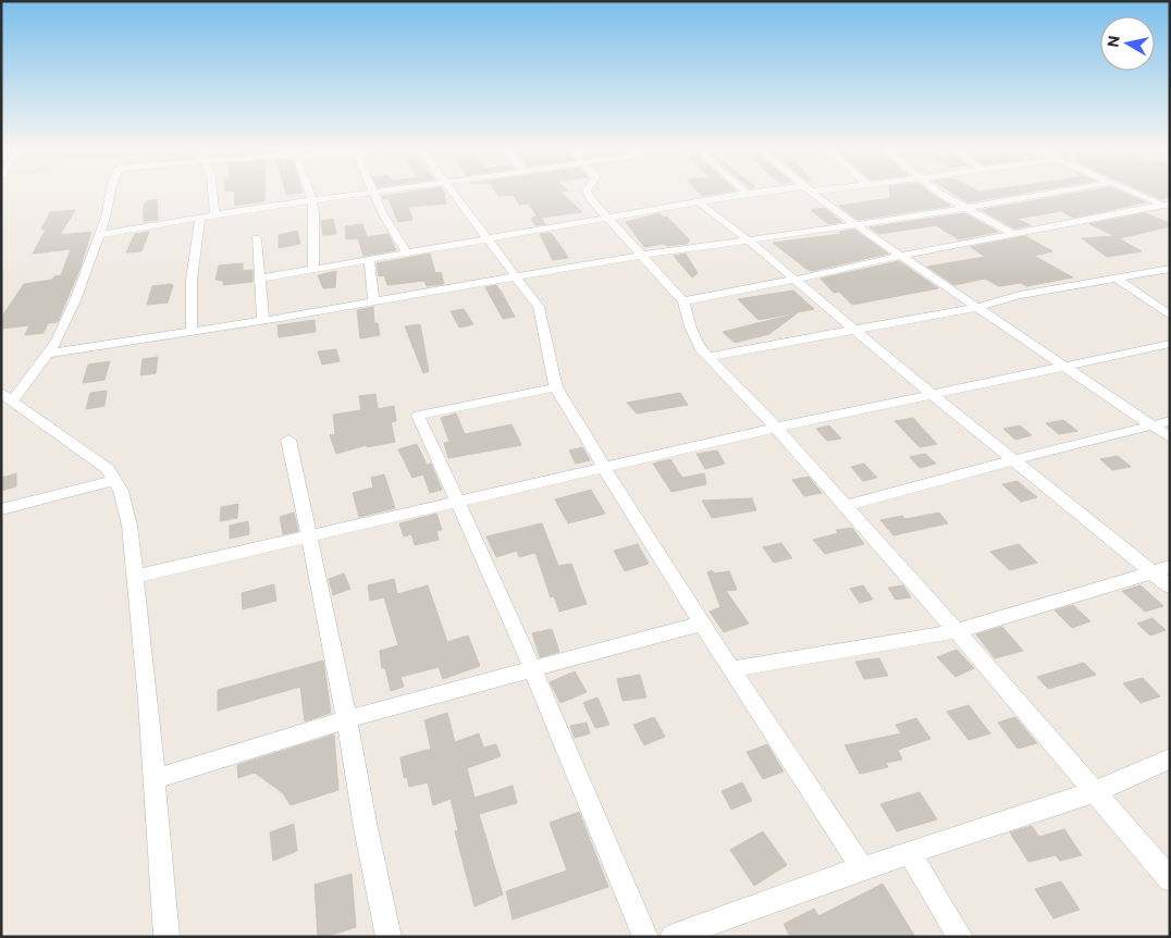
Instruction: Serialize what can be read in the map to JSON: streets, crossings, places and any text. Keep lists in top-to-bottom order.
{
  "north": "left"
}
